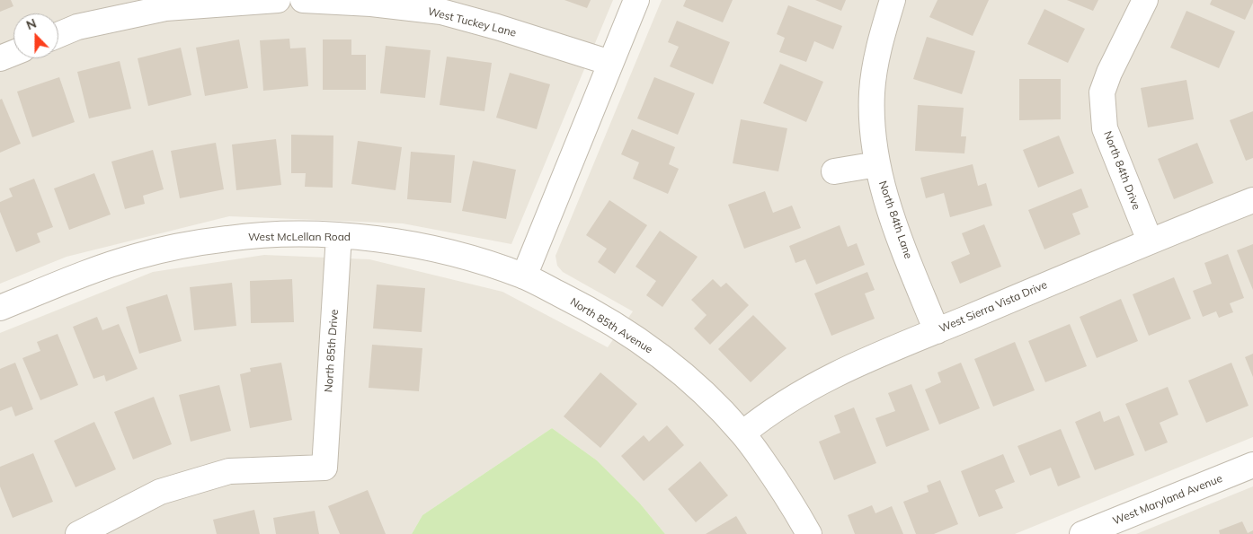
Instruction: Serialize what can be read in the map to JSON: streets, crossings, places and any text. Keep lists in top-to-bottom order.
{
  "streets": {
    "street": [
      "West Tuckey Lane",
      "North 84th Drive",
      "North 84th Lane",
      "West McLellan Road",
      "West Sierra Vista Drive",
      "North 85th Avenue",
      "North 85th Drive",
      "West Maryland Avenue"
    ]
  },
  "crossings": [
    ["North 84th Drive", "West Sierra Vista Drive"],
    ["North 84th Lane", "West Sierra Vista Drive"],
    ["West McLellan Road", "North 85th Avenue"],
    ["West McLellan Road", "North 85th Drive"],
    ["West Sierra Vista Drive", "North 85th Avenue"]
  ],
  "north": "top"
}
